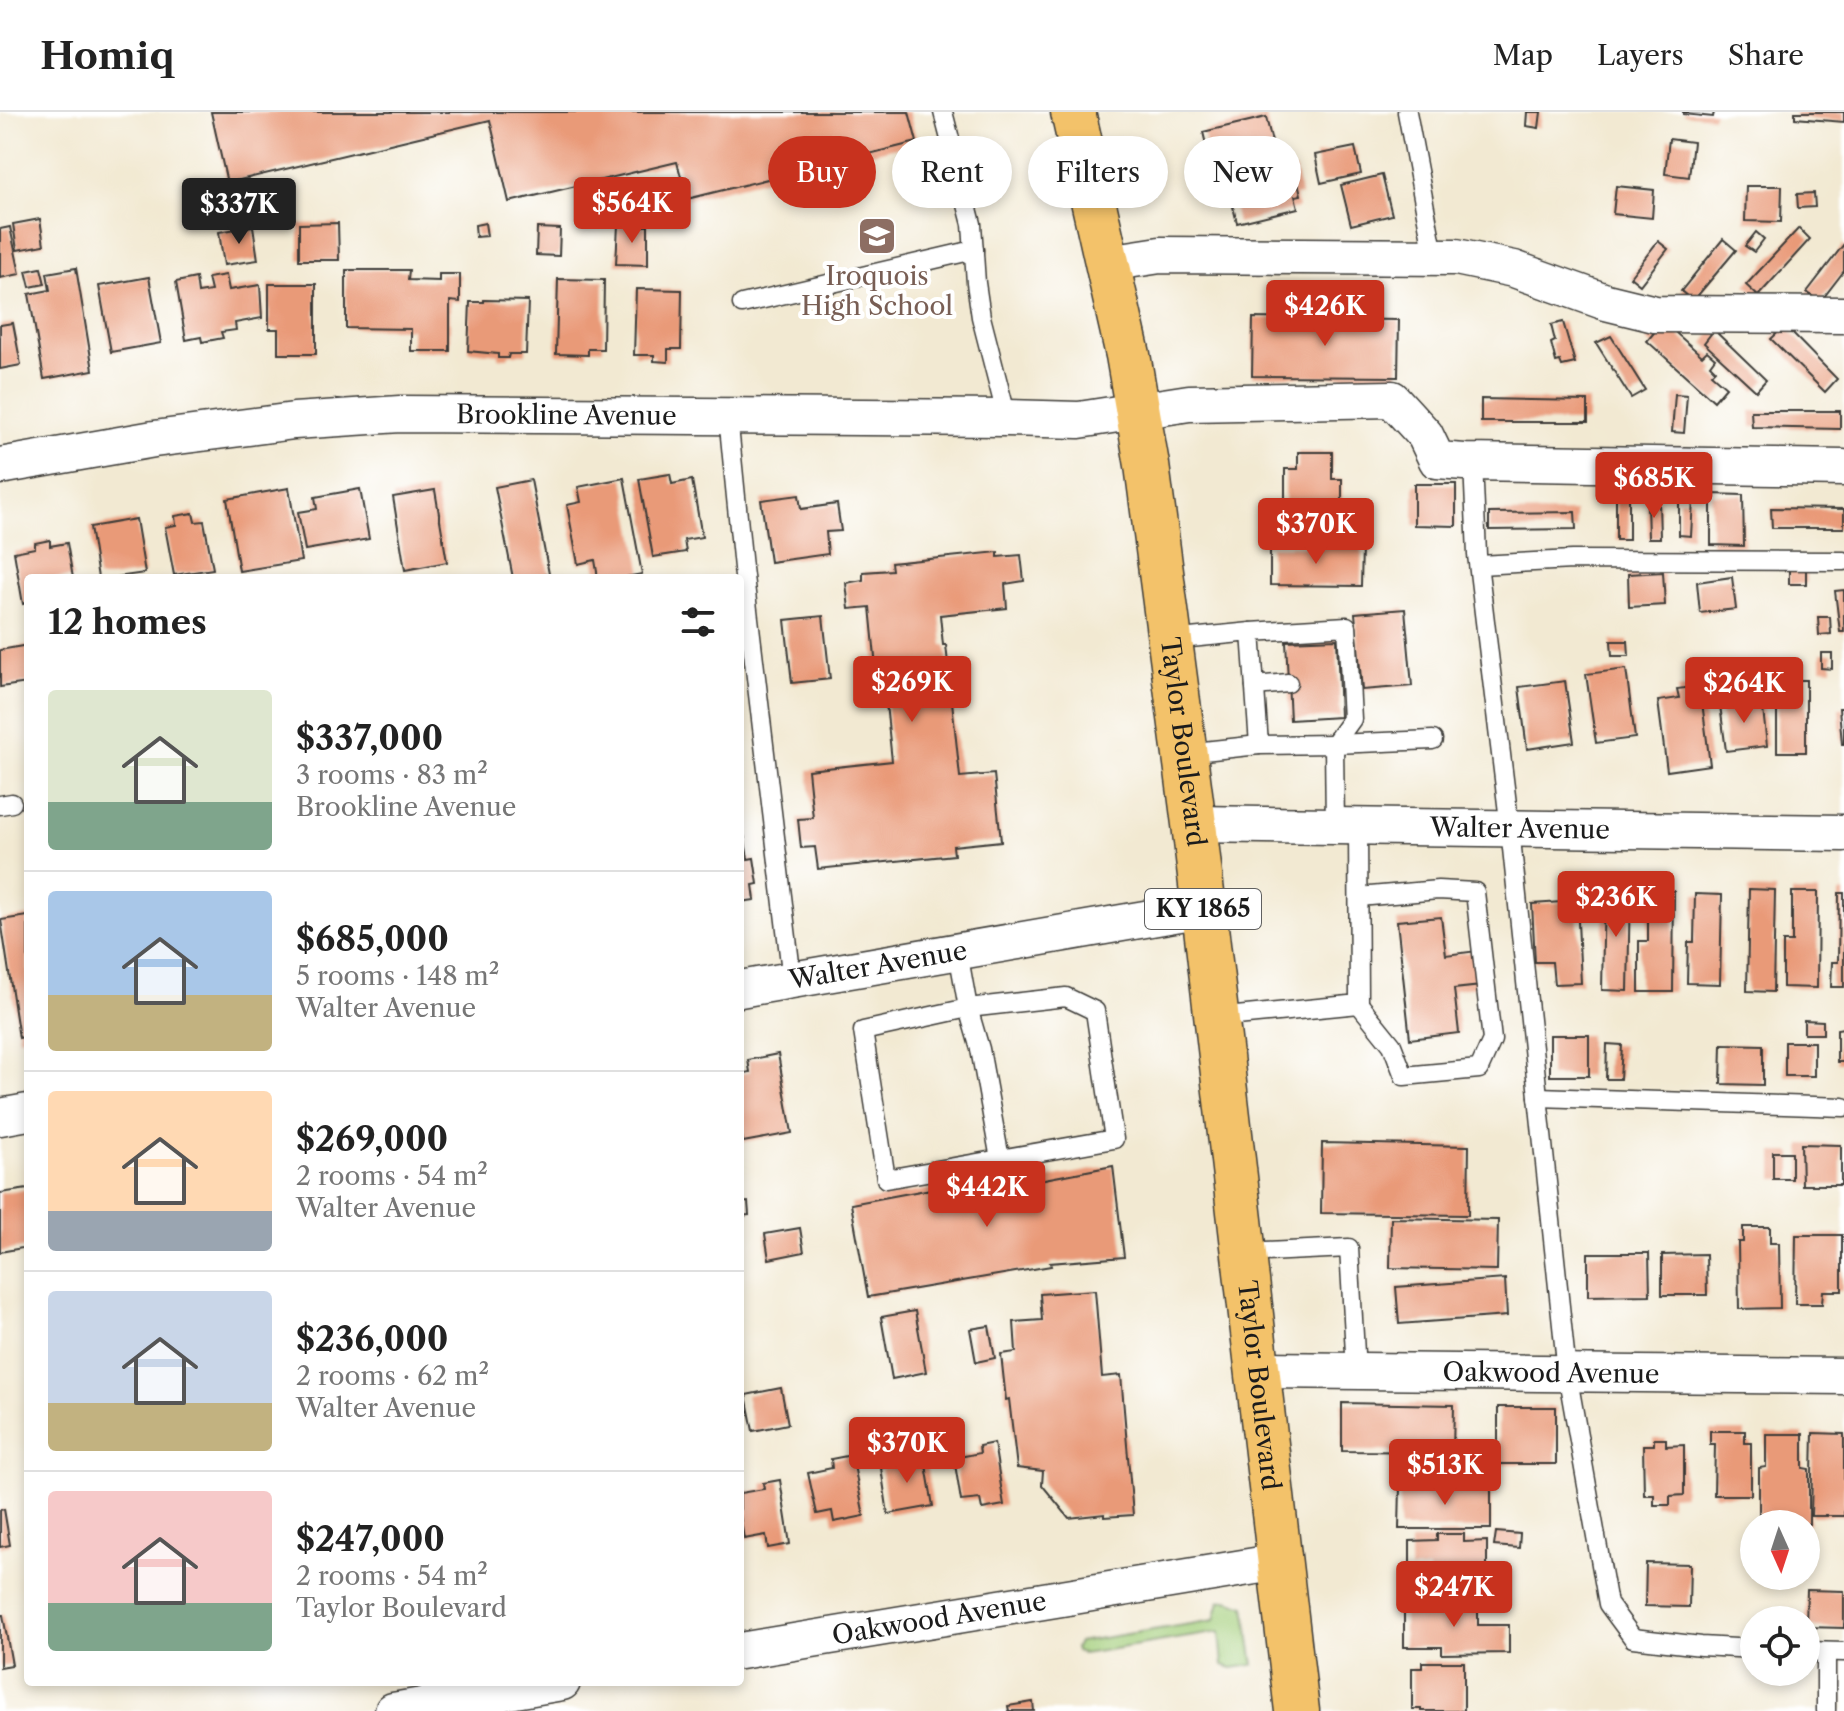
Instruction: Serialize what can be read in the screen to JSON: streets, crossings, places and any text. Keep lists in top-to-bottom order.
{
  "streets": {
    "main road": ["Taylor Boulevard", "KY 1865"],
    "street": ["Brookline Avenue", "Walter Avenue", "Oakwood Avenue"]
  },
  "crossings": [
    ["Brookline Avenue", "Taylor Boulevard"],
    ["Taylor Boulevard", "Walter Avenue"],
    ["Taylor Boulevard", "Oakwood Avenue"]
  ],
  "places": {
    "school or university": ["Iroquois High School"]
  },
  "north": "bottom",
  "page": {
    "header": "Homiq",
    "nav": ["Map", "Layers", "Share"],
    "chip": [
      "Buy",
      "Rent",
      "Filters",
      "New"
    ],
    "price": [
      "$564K",
      "$337K",
      "$426K",
      "$685K",
      "$370K",
      "$269K",
      "$264K",
      "$236K",
      "$442K",
      "$370K",
      "$513K",
      "$247K"
    ],
    "heading": "12 homes",
    "list": [
      {
        "name": "$337,000",
        "note": "3 rooms · 83 m² · Brookline Avenue"
      },
      {
        "name": "$685,000",
        "note": "5 rooms · 148 m² · Walter Avenue"
      },
      {
        "name": "$269,000",
        "note": "2 rooms · 54 m² · Walter Avenue"
      },
      {
        "name": "$236,000",
        "note": "2 rooms · 62 m² · Walter Avenue"
      },
      {
        "name": "$247,000",
        "note": "2 rooms · 54 m² · Taylor Boulevard"
      }
    ]
  }
}
